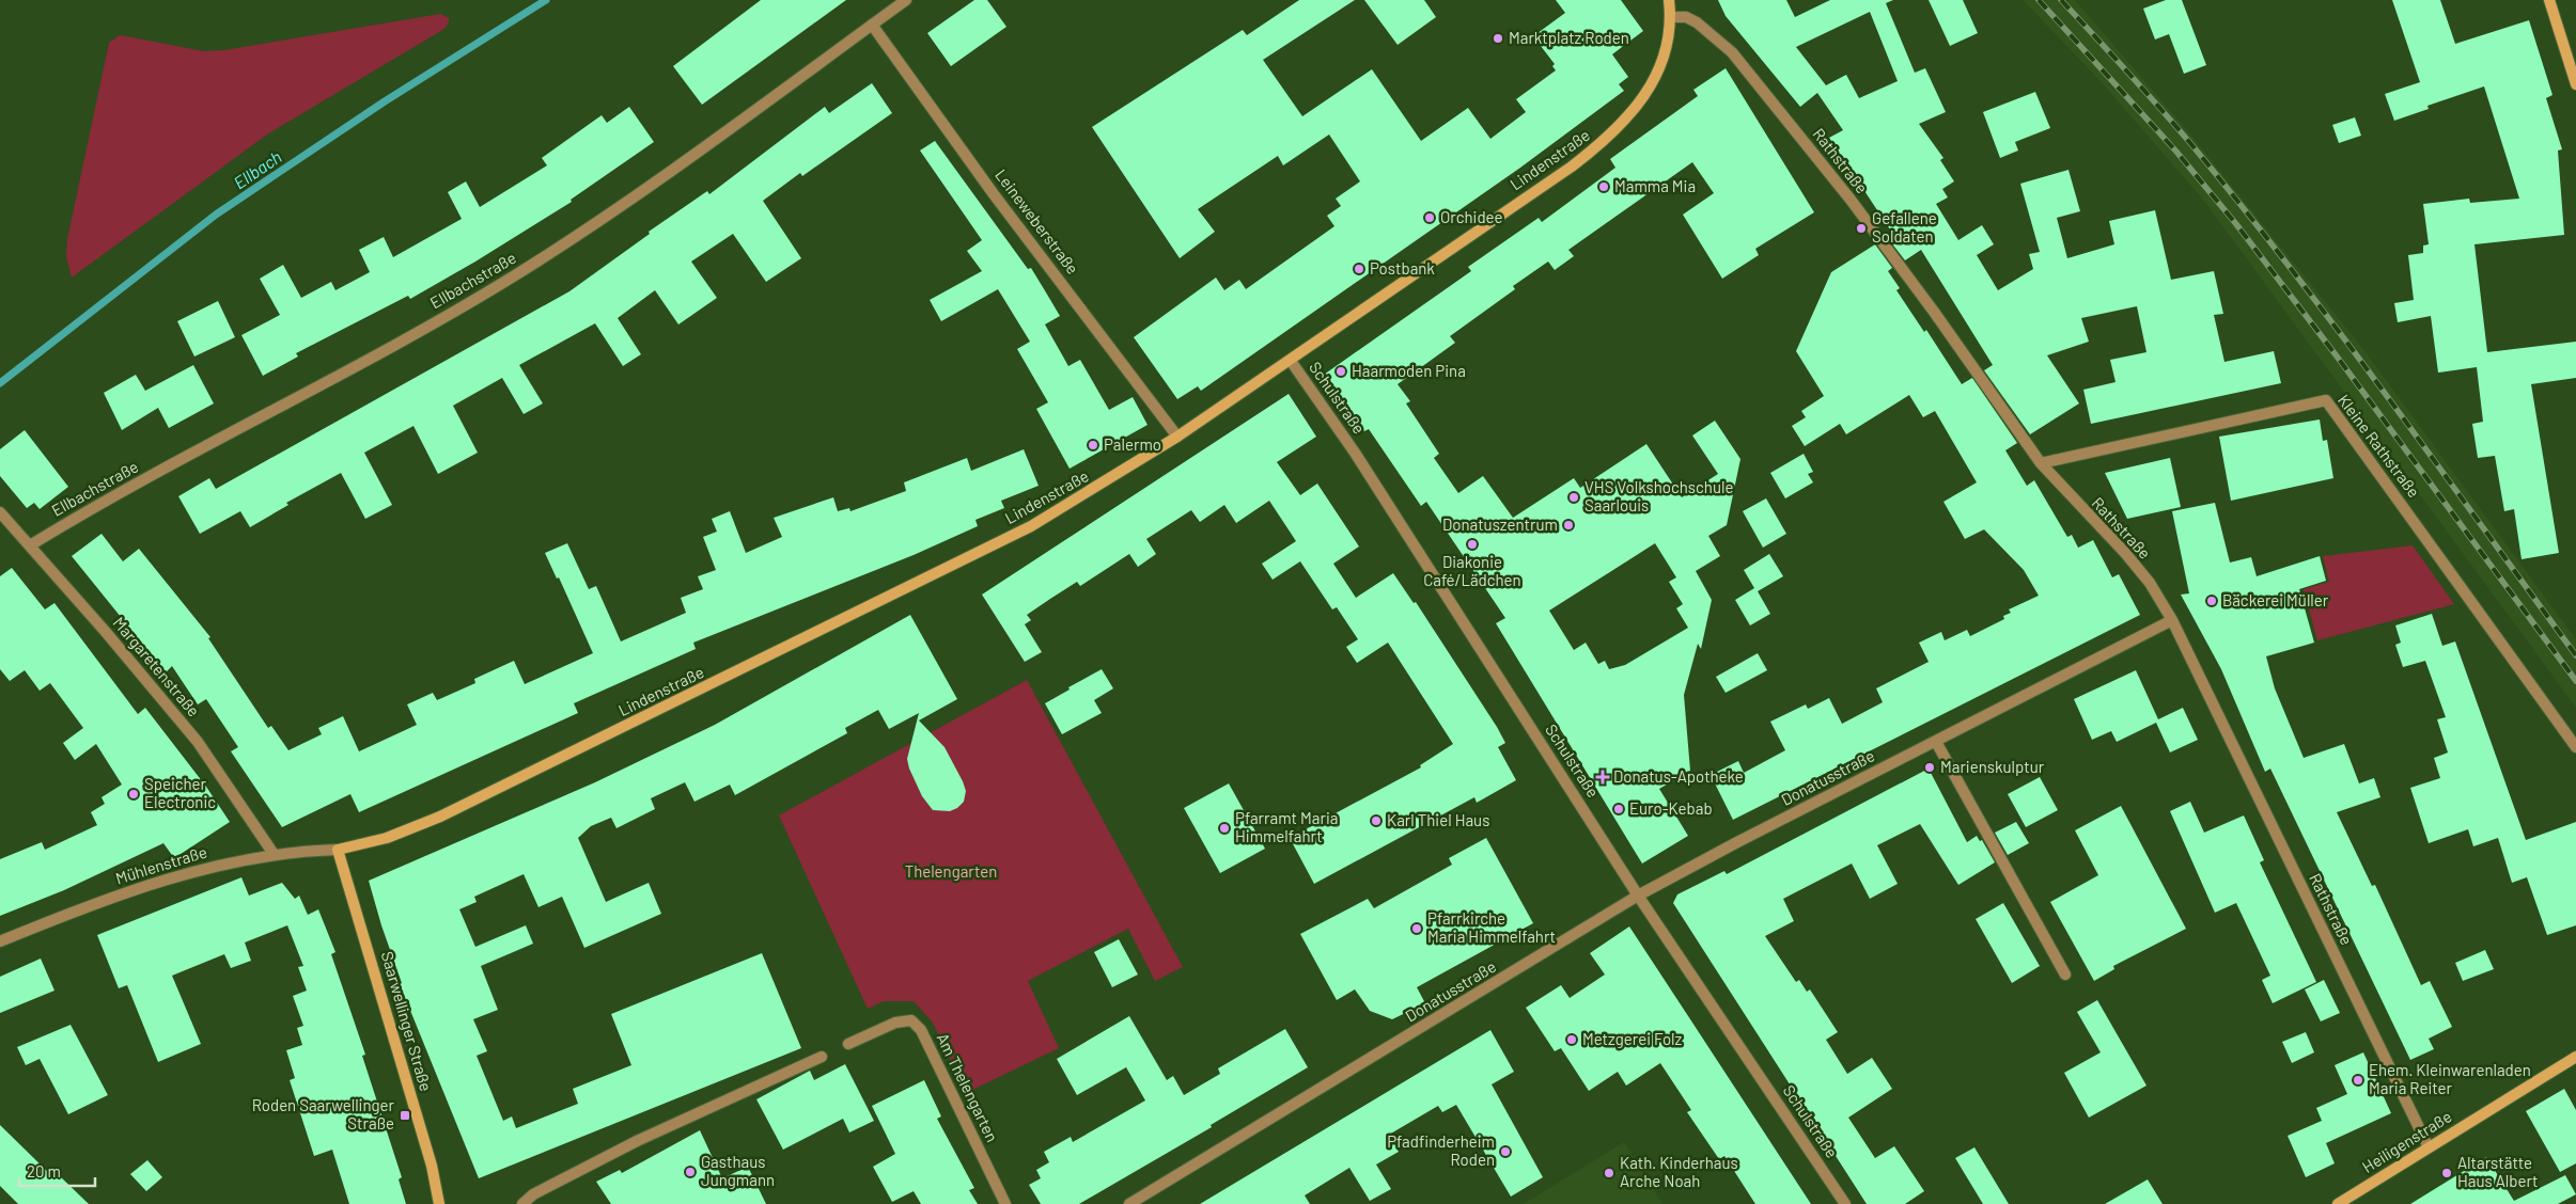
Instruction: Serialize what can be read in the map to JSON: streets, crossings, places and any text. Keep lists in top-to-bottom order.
{
  "streets": {
    "street": [
      "Lindenstraße",
      "Rathstraße",
      "Leineweberstraße",
      "Ellbachstraße",
      "Schulstraße",
      "Kleine Rathstraße",
      "Margaretenstraße",
      "Donatusstraße",
      "Mühlenstraße",
      "Saarwellinger Straße",
      "Am Thelengarten",
      "Heiligenstraße"
    ]
  },
  "crossings": [
    ["Lindenstraße", "Rathstraße"],
    ["Lindenstraße", "Leineweberstraße"],
    ["Lindenstraße", "Schulstraße"],
    ["Lindenstraße", "Mühlenstraße"],
    ["Lindenstraße", "Saarwellinger Straße"],
    ["Rathstraße", "Kleine Rathstraße"],
    ["Rathstraße", "Donatusstraße"],
    ["Rathstraße", "Heiligenstraße"],
    ["Leineweberstraße", "Ellbachstraße"],
    ["Ellbachstraße", "Margaretenstraße"],
    ["Schulstraße", "Donatusstraße"],
    ["Margaretenstraße", "Mühlenstraße"],
    ["Mühlenstraße", "Saarwellinger Straße"]
  ],
  "water": ["Ellbach"],
  "parks": ["Thelengarten"],
  "places": {
    "other": [
      "Marktplatz Roden",
      "Mamma Mia",
      "Orchidee",
      "Gefallene Soldaten",
      "Postbank",
      "Haarmoden Pina",
      "Palermo",
      "VHS Volkshochschule Saarlouis",
      "Donatuszentrum",
      "Diakonie Café/Lädchen",
      "Bäckerei Müller",
      "Marienskulptur",
      "Speicher Electronic",
      "Euro-Kebab",
      "Karl Thiel Haus",
      "Pfarramt Maria Himmelfahrt",
      "Pfarrkirche Maria Himmelfahrt",
      "Metzgerei Folz",
      "Ehem. Kleinwarenladen Maria Reiter",
      "Pfadfinderheim Roden",
      "Gasthaus Jungmann",
      "Kath. Kinderhaus Arche Noah",
      "Altarstätte Haus Albert"
    ],
    "health": ["Donatus-Apotheke"],
    "transit": ["Roden Saarwellinger Straße"]
  },
  "scale_bar": "20 m"
}
